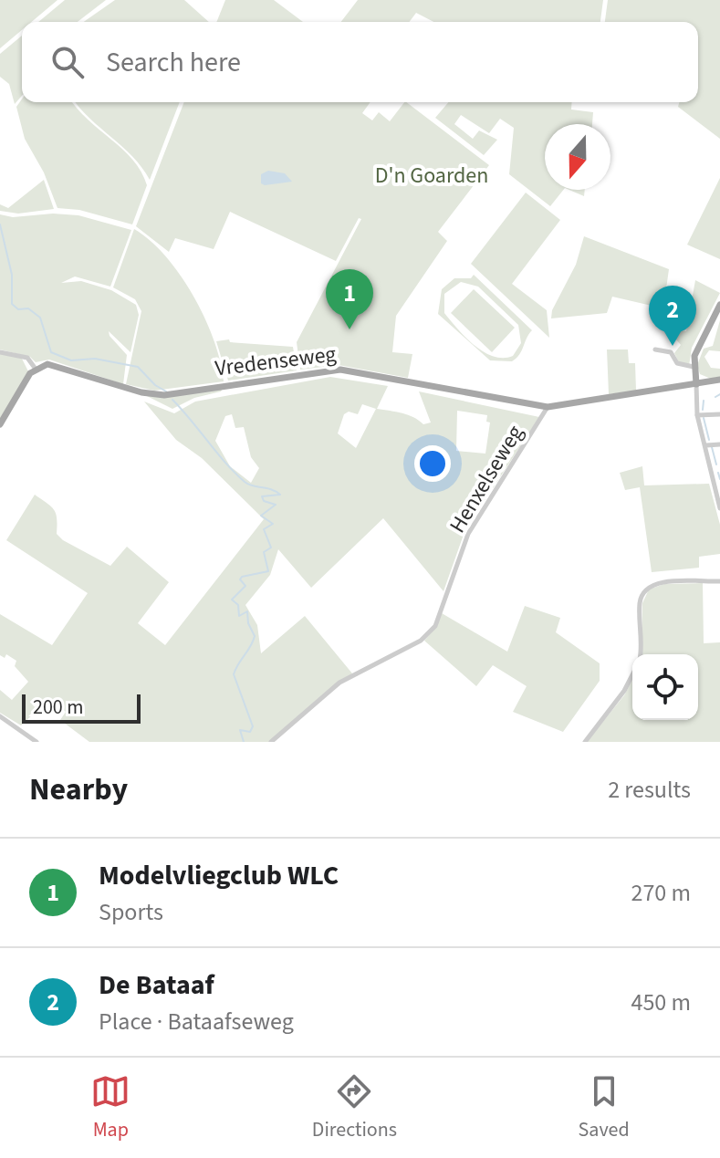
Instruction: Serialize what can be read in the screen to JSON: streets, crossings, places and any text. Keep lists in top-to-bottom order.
{
  "streets": {
    "main road": ["Vredenseweg"],
    "street": ["Henxelseweg"]
  },
  "crossings": [
    ["Vredenseweg", "Henxelseweg"]
  ],
  "parks": ["D'n Goarden"],
  "scale_bar": "200 m",
  "north": "bottom",
  "page": {
    "search": "Search here",
    "pins": ["1", "2"],
    "scale": "200 m",
    "heading": ["Nearby", "2 results"],
    "list": [
      {
        "mark": "1",
        "name": "Modelvliegclub WLC",
        "note": "Sports",
        "value": "270 m"
      },
      {
        "mark": "2",
        "name": "De Bataaf",
        "note": "Place · Bataafseweg",
        "value": "450 m"
      }
    ],
    "nav": ["Map", "Directions", "Saved"]
  }
}
